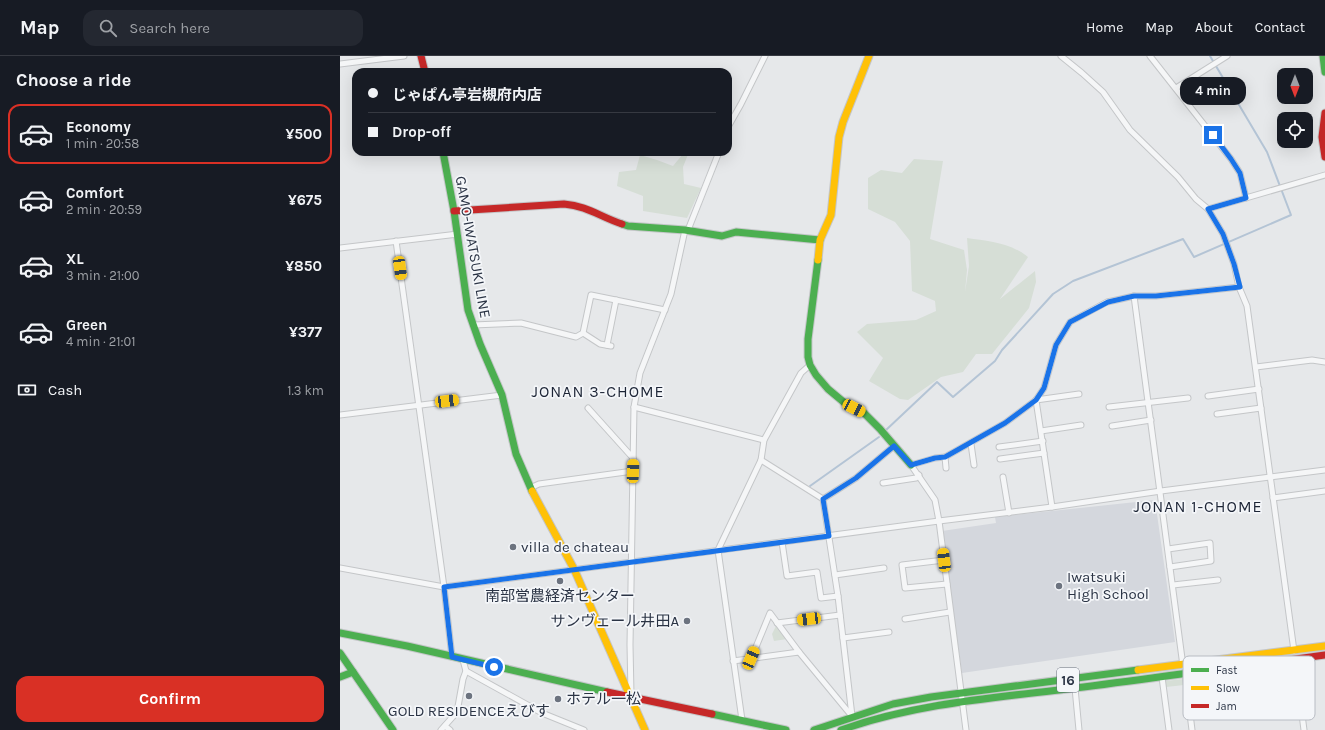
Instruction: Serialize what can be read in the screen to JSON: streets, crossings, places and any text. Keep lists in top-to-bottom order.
{
  "streets": {
    "main road": ["GAMO-IWATSUKI LINE", "16"]
  },
  "districts": ["JONAN 3-CHOME", "JONAN 1-CHOME"],
  "places": [
    "villa de chateau",
    "南部営農経済センター",
    "Iwatsuki High School",
    "サンヴェール井田A",
    "GOLD RESIDENCEえびす",
    "ホテル一松"
  ],
  "legend": ["Fast", "Slow", "Jam"],
  "north": "bottom",
  "page": {
    "header": "Map",
    "search": "Search here",
    "nav": [
      "Home",
      "Map",
      "About",
      "Contact"
    ],
    "heading": "Choose a ride",
    "banner": ["じゃぱん亭岩槻府内店", "Drop-off"],
    "bubble": "4 min",
    "list": [
      {
        "name": "Economy",
        "note": "1 min · 20:58",
        "value": "¥500"
      },
      {
        "name": "Comfort",
        "note": "2 min · 20:59",
        "value": "¥675"
      },
      {
        "name": "XL",
        "note": "3 min · 21:00",
        "value": "¥850"
      },
      {
        "name": "Green",
        "note": "4 min · 21:01",
        "value": "¥377"
      }
    ],
    "pay": ["Cash", "1.3 km"],
    "buttons": "Confirm"
  }
}
